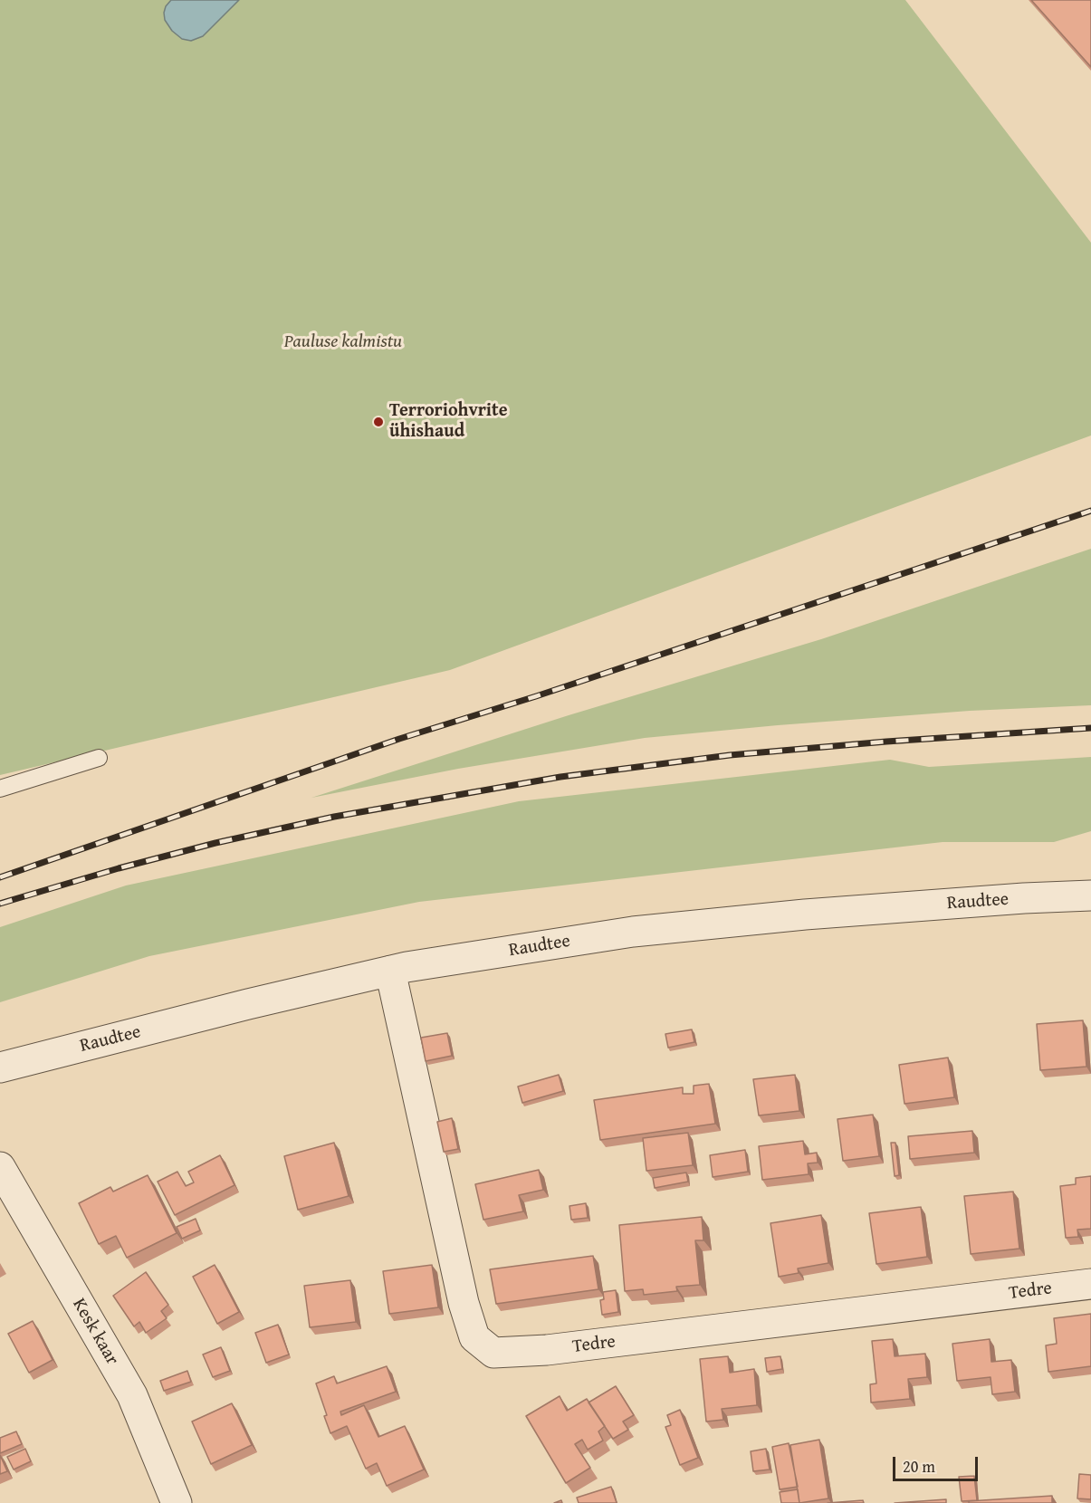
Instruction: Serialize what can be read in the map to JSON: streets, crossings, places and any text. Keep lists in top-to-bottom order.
{
  "streets": {
    "street": ["Raudtee", "Tedre", "Kesk kaar"]
  },
  "crossings": [
    ["Raudtee", "Tedre"]
  ],
  "parks": ["Pauluse kalmistu"],
  "places": ["Terroriohvrite ühishaud"],
  "scale_bar": "20 m"
}
